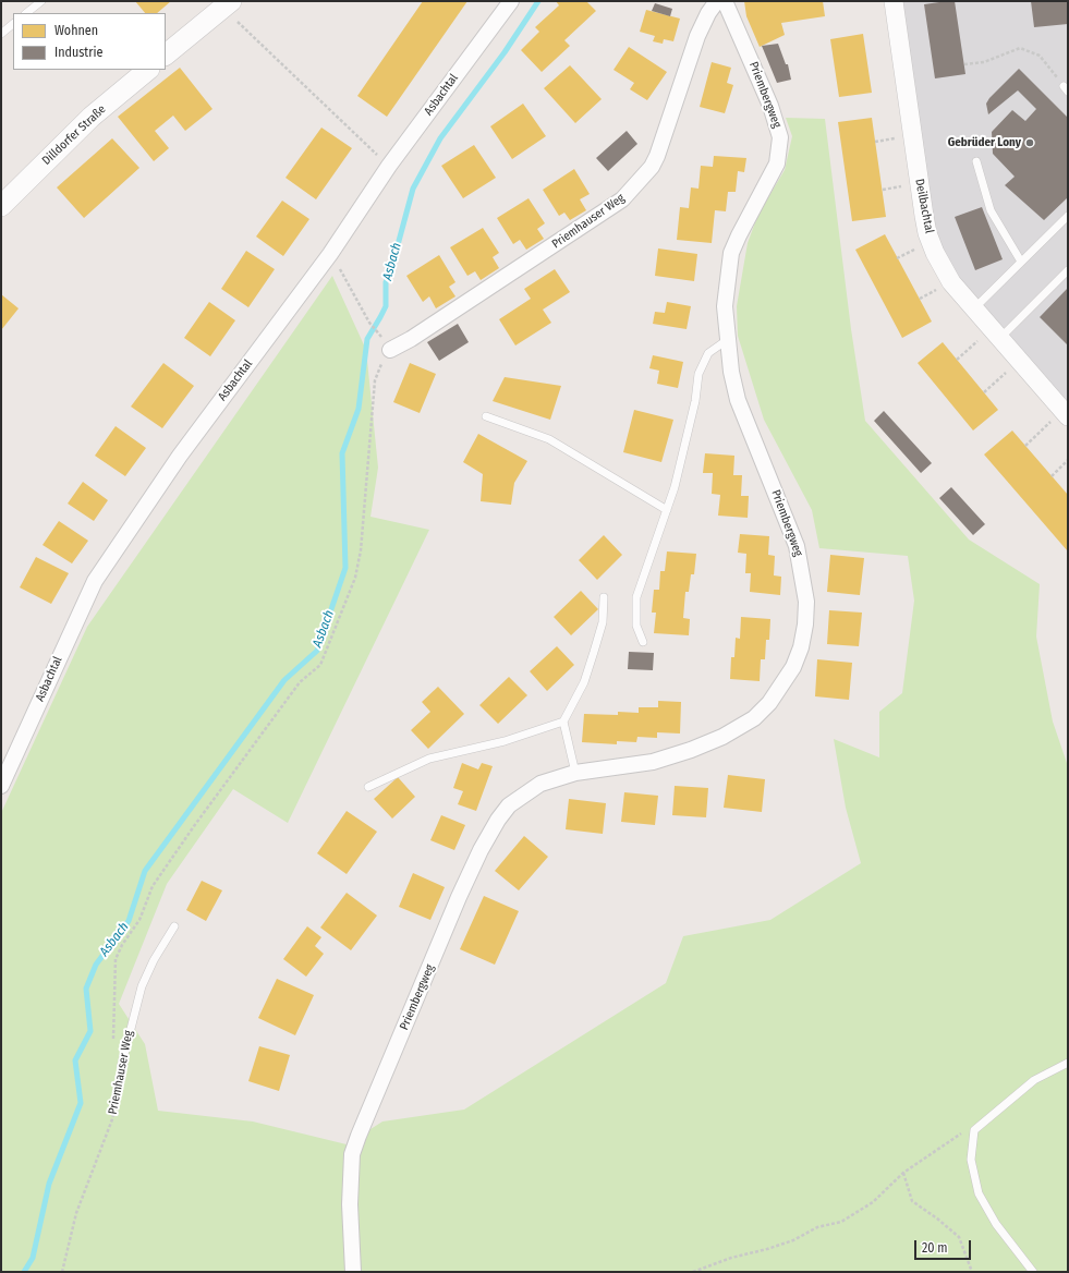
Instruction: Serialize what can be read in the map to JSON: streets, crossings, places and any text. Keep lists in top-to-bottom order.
{
  "streets": {
    "main road": ["Dilldorfer Straße"],
    "street": [
      "Asbachtal",
      "Priembergweg",
      "Deilbachtal",
      "Priemhauser Weg"
    ]
  },
  "water": ["Asbach"],
  "places": ["Gebrüder Lony"],
  "legend": ["Wohnen", "Industrie"],
  "scale_bar": "20 m"
}
